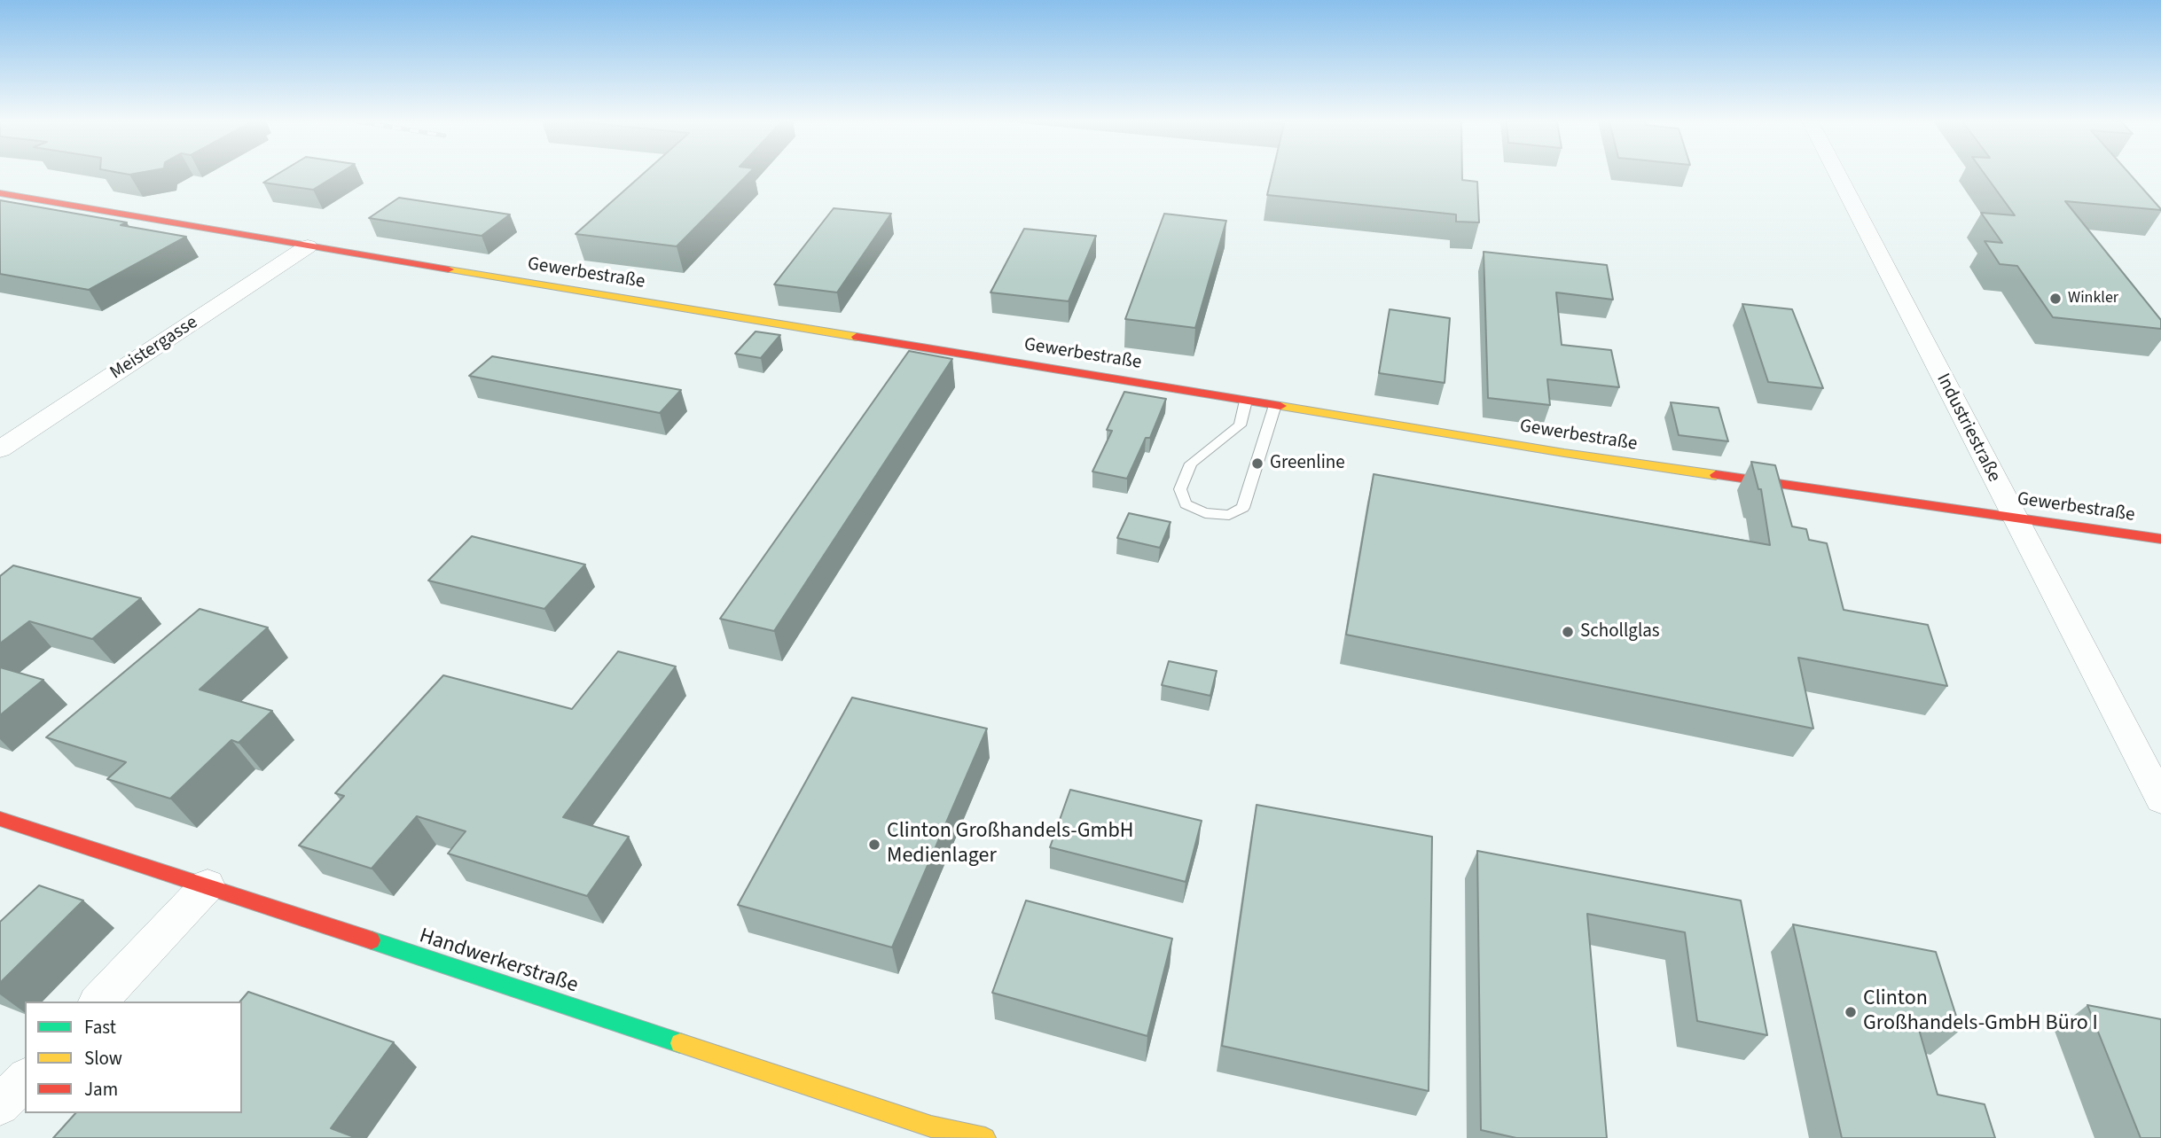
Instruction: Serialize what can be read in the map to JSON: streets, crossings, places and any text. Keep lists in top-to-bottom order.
{
  "streets": {
    "street": [
      "Gewerbestraße",
      "Meistergasse",
      "Industriestraße",
      "Handwerkerstraße"
    ]
  },
  "crossings": [
    ["Gewerbestraße", "Meistergasse"],
    ["Gewerbestraße", "Industriestraße"]
  ],
  "places": [
    "Winkler",
    "Greenline",
    "Schollglas",
    "Clinton Großhandels-GmbH Medienlager",
    "Clinton Großhandels-GmbH Büro I"
  ],
  "legend": ["Fast", "Slow", "Jam"]
}
